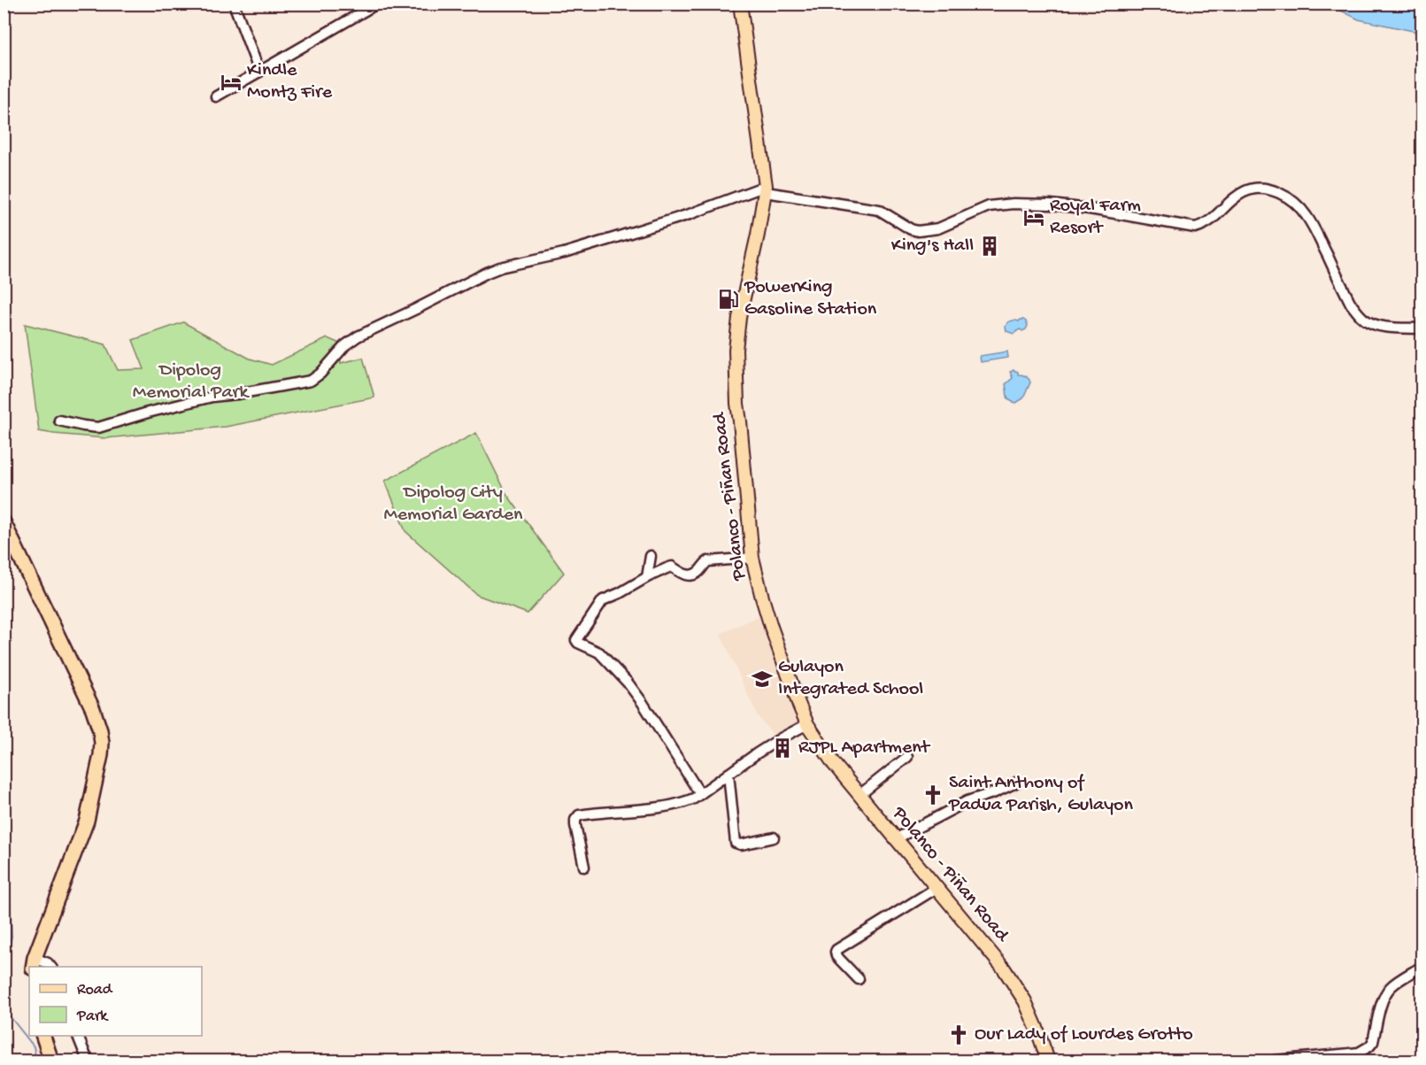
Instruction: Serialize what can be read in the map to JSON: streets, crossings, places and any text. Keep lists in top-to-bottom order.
{
  "streets": {
    "main road": ["Polanco - Piñan Road"]
  },
  "parks": ["Dipolog Memorial Park", "Dipolog City Memorial Garden"],
  "places": {
    "hotel": ["Kindle Montz Fire", "Royal Farm Resort"],
    "building": ["King's Hall", "RJPL Apartment"],
    "fuel station": ["PowerKing Gasoline Station"],
    "school or university": ["Gulayon Integrated School"],
    "church": ["Saint Anthony of Padua Parish, Gulayon", "Our Lady of Lourdes Grotto"]
  },
  "legend": ["Road", "Park"]
}
